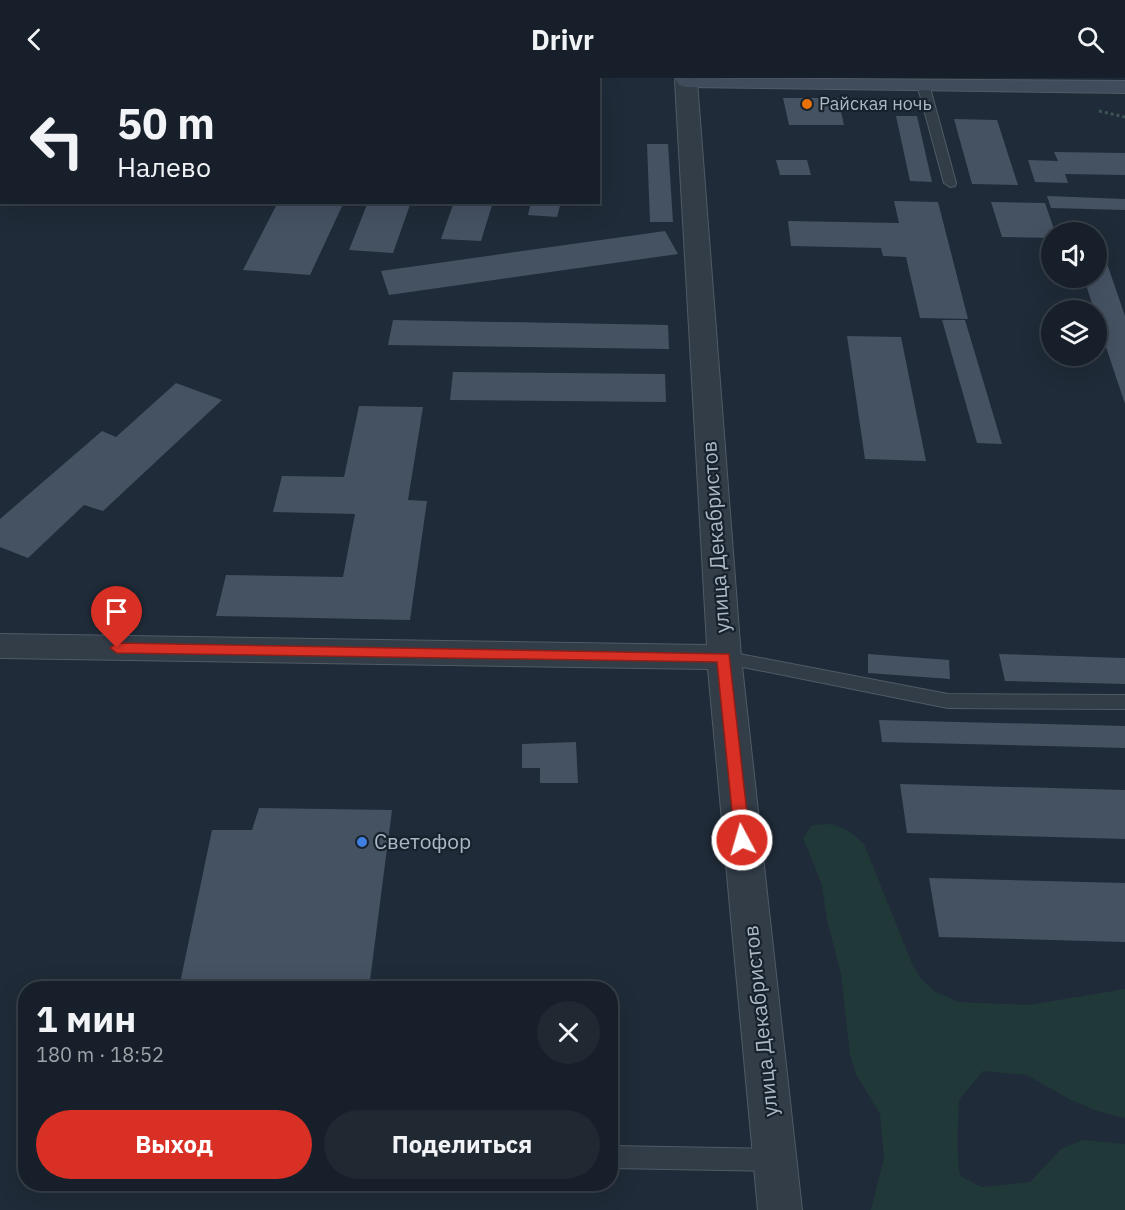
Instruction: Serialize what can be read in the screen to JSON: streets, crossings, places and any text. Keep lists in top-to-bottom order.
{
  "streets": {
    "street": ["улица Декабристов"]
  },
  "places": ["Райская ночь", "Светофор"],
  "page": {
    "header": "Drivr",
    "turn": ["50 m", "Налево"],
    "heading": ["1 мин", "180 m · 18:52"],
    "buttons": ["Выход", "Поделиться"]
  }
}
